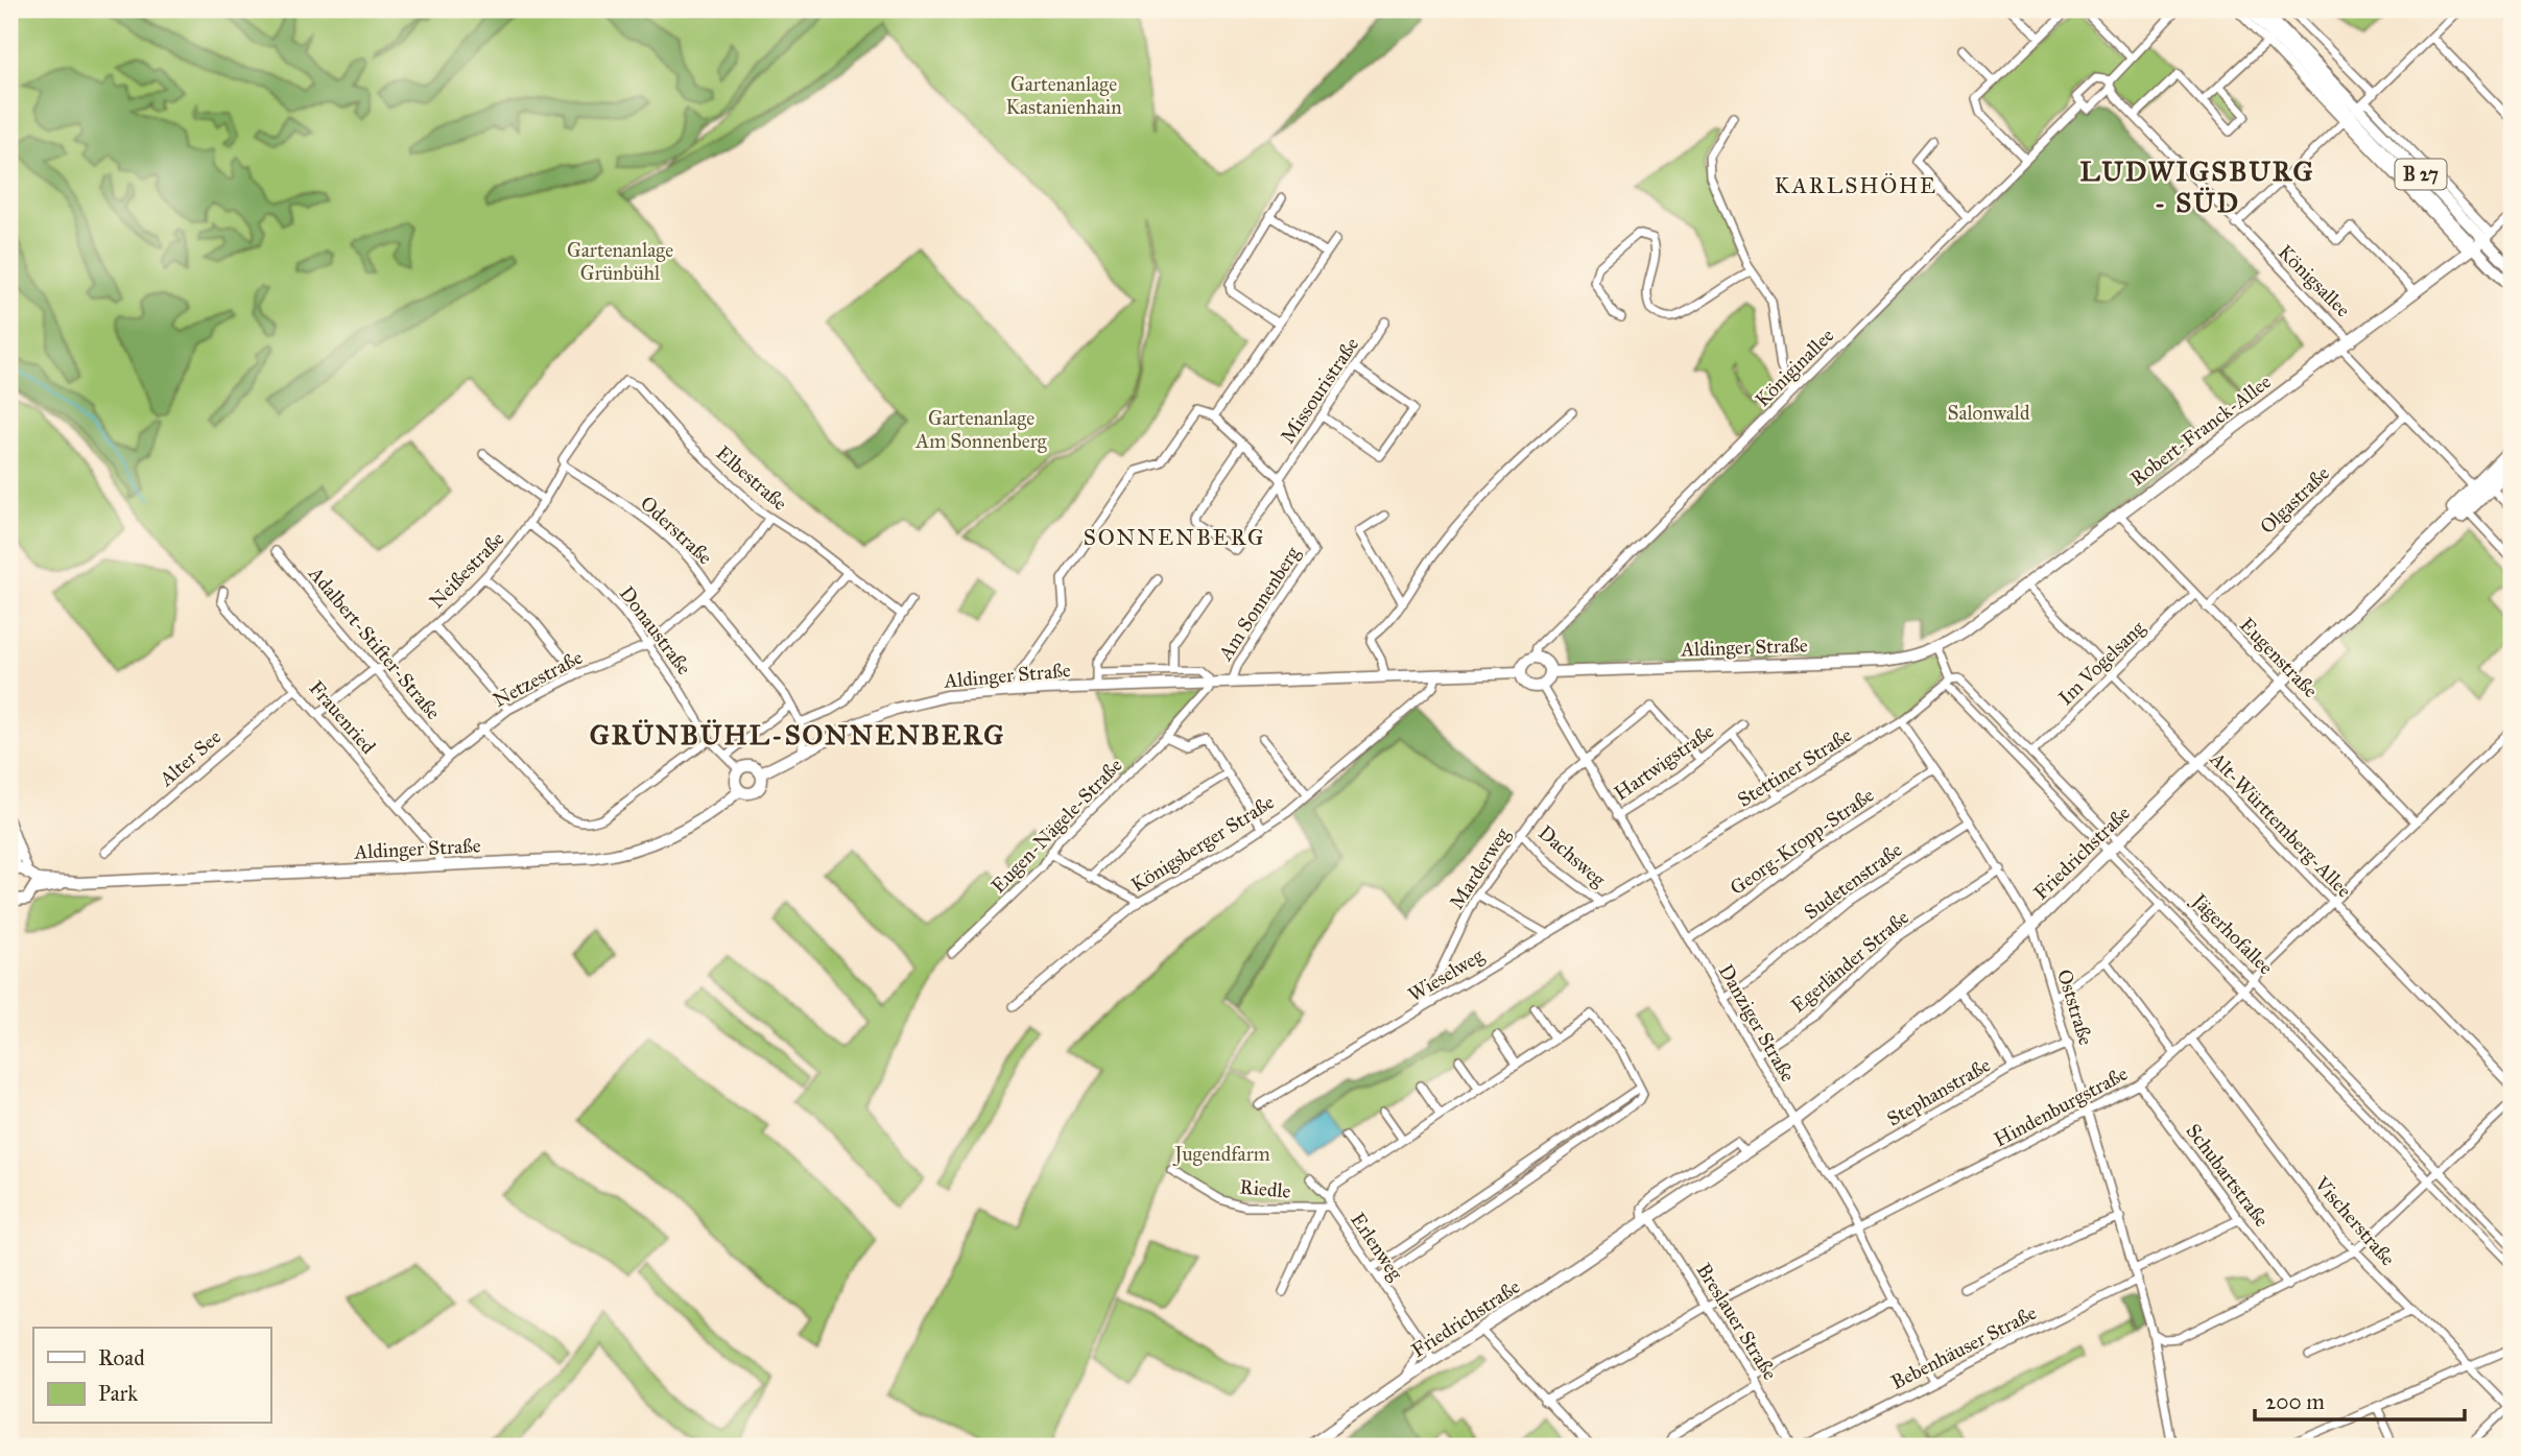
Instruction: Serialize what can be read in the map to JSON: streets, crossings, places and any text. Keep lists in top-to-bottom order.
{
  "streets": {
    "main road": [
      "B 27",
      "Robert-Franck-Allee",
      "Aldinger Straße",
      "Friedrichstraße"
    ],
    "street": [
      "Königsallee",
      "Königinallee",
      "Missouristraße",
      "Elbestraße",
      "Olgastraße",
      "Oderstraße",
      "Neißestraße",
      "Am Sonnenberg",
      "Donaustraße",
      "Adalbert-Stifter-Straße",
      "Eugenstraße",
      "Im Vogelsang",
      "Netzestraße",
      "Frauenried",
      "Alter See",
      "Hartwigstraße",
      "Stettiner Straße",
      "Alt-Württemberg-Allee",
      "Eugen-Nägele-Straße",
      "Georg-Kropp-Straße",
      "Königsberger Straße",
      "Dachsweg",
      "Marderweg",
      "Sudetenstraße",
      "Jägerhofallee",
      "Egerländer Straße",
      "Wieselweg",
      "Oststraße",
      "Danziger Straße",
      "Stephanstraße",
      "Hindenburgstraße",
      "Schubartstraße",
      "Riedle",
      "Vischerstraße",
      "Erlenweg",
      "Breslauer Straße",
      "Bebenhäuser Straße"
    ]
  },
  "crossings": [
    ["B 27", "Robert-Franck-Allee"],
    ["Königsallee", "Königinallee"],
    ["Königsallee", "Robert-Franck-Allee"],
    ["Königsallee", "Olgastraße"],
    ["Königsallee", "Friedrichstraße"],
    ["Königinallee", "Aldinger Straße"],
    ["Königinallee", "Danziger Straße"],
    ["Missouristraße", "Am Sonnenberg"],
    ["Robert-Franck-Allee", "Aldinger Straße"],
    ["Robert-Franck-Allee", "Eugenstraße"],
    ["Robert-Franck-Allee", "Alt-Württemberg-Allee"],
    ["Robert-Franck-Allee", "Jägerhofallee"],
    ["Elbestraße", "Neißestraße"],
    ["Olgastraße", "Eugenstraße"],
    ["Oderstraße", "Neißestraße"],
    ["Oderstraße", "Aldinger Straße"],
    ["Oderstraße", "Netzestraße"],
    ["Neißestraße", "Donaustraße"],
    ["Neißestraße", "Adalbert-Stifter-Straße"],
    ["Neißestraße", "Frauenried"],
    ["Am Sonnenberg", "Aldinger Straße"],
    ["Donaustraße", "Aldinger Straße"],
    ["Donaustraße", "Netzestraße"],
    ["Adalbert-Stifter-Straße", "Netzestraße"],
    ["Aldinger Straße", "Frauenried"],
    ["Aldinger Straße", "Eugen-Nägele-Straße"],
    ["Aldinger Straße", "Königsberger Straße"],
    ["Aldinger Straße", "Jägerhofallee"],
    ["Aldinger Straße", "Danziger Straße"],
    ["Eugenstraße", "Im Vogelsang"],
    ["Eugenstraße", "Friedrichstraße"],
    ["Eugenstraße", "Hindenburgstraße"],
    ["Im Vogelsang", "Alt-Württemberg-Allee"],
    ["Im Vogelsang", "Jägerhofallee"],
    ["Netzestraße", "Frauenried"],
    ["Frauenried", "Alter See"],
    ["Hartwigstraße", "Stettiner Straße"],
    ["Hartwigstraße", "Marderweg"],
    ["Hartwigstraße", "Danziger Straße"],
    ["Stettiner Straße", "Jägerhofallee"],
    ["Stettiner Straße", "Wieselweg"],
    ["Stettiner Straße", "Oststraße"],
    ["Stettiner Straße", "Danziger Straße"],
    ["Alt-Württemberg-Allee", "Friedrichstraße"],
    ["Alt-Württemberg-Allee", "Hindenburgstraße"],
    ["Georg-Kropp-Straße", "Oststraße"],
    ["Georg-Kropp-Straße", "Danziger Straße"],
    ["Friedrichstraße", "Jägerhofallee"],
    ["Friedrichstraße", "Oststraße"],
    ["Friedrichstraße", "Danziger Straße"],
    ["Friedrichstraße", "Erlenweg"],
    ["Friedrichstraße", "Breslauer Straße"],
    ["Dachsweg", "Marderweg"],
    ["Dachsweg", "Wieselweg"],
    ["Marderweg", "Wieselweg"],
    ["Marderweg", "Danziger Straße"],
    ["Sudetenstraße", "Oststraße"],
    ["Sudetenstraße", "Danziger Straße"],
    ["Jägerhofallee", "Hindenburgstraße"],
    ["Egerländer Straße", "Oststraße"],
    ["Egerländer Straße", "Danziger Straße"],
    ["Wieselweg", "Danziger Straße"],
    ["Oststraße", "Stephanstraße"],
    ["Oststraße", "Hindenburgstraße"],
    ["Oststraße", "Bebenhäuser Straße"],
    ["Danziger Straße", "Stephanstraße"],
    ["Danziger Straße", "Hindenburgstraße"],
    ["Danziger Straße", "Bebenhäuser Straße"],
    ["Hindenburgstraße", "Schubartstraße"],
    ["Hindenburgstraße", "Vischerstraße"],
    ["Hindenburgstraße", "Breslauer Straße"],
    ["Riedle", "Erlenweg"]
  ],
  "districts": [
    "LUDWIGSBURG - SÜD",
    "KARLSHÖHE",
    "SONNENBERG",
    "GRÜNBÜHL-SONNENBERG"
  ],
  "parks": [
    "Gartenanlage Kastanienhain",
    "Gartenanlage Grünbühl",
    "Salonwald",
    "Gartenanlage Am Sonnenberg",
    "Jugendfarm"
  ],
  "legend": ["Road", "Park"],
  "scale_bar": "200 m"
}
